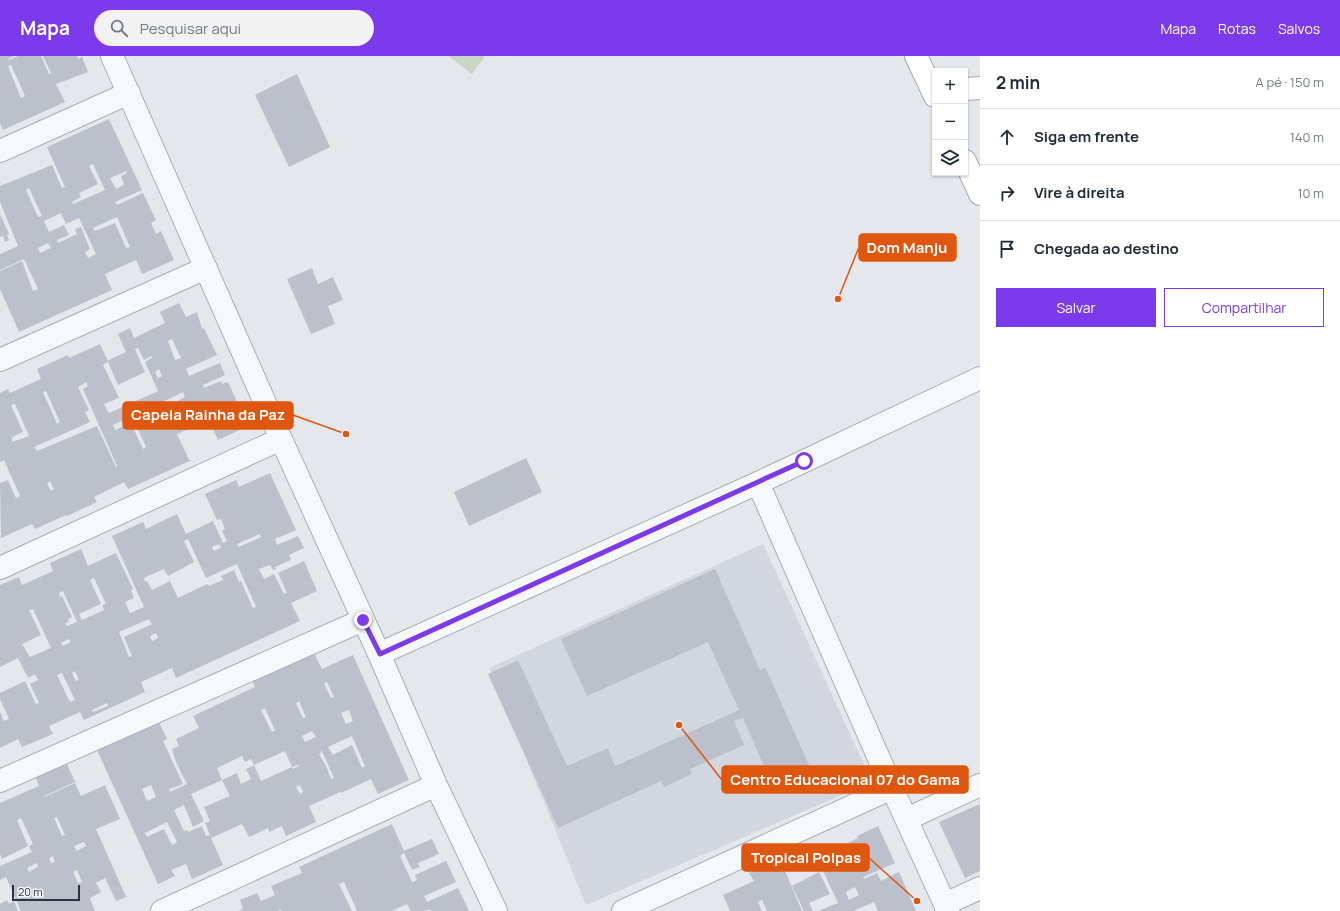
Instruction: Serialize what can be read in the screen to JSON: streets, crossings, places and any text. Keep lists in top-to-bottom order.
{
  "places": [
    "Dom Manju",
    "Capela Rainha da Paz",
    "Centro Educacional 07 do Gama",
    "Tropical Polpas"
  ],
  "scale_bar": "20 m",
  "page": {
    "header": "Mapa",
    "search": "Pesquisar aqui",
    "nav": ["Mapa", "Rotas", "Salvos"],
    "heading": ["2 min", "A pé · 150 m"],
    "map_buttons": ["+", "−"],
    "list": [
      ["Siga em frente", "140 m"],
      ["Vire à direita", "10 m"],
      "Chegada ao destino"
    ],
    "buttons": ["Salvar", "Compartilhar"],
    "scale": "20 m"
  }
}
